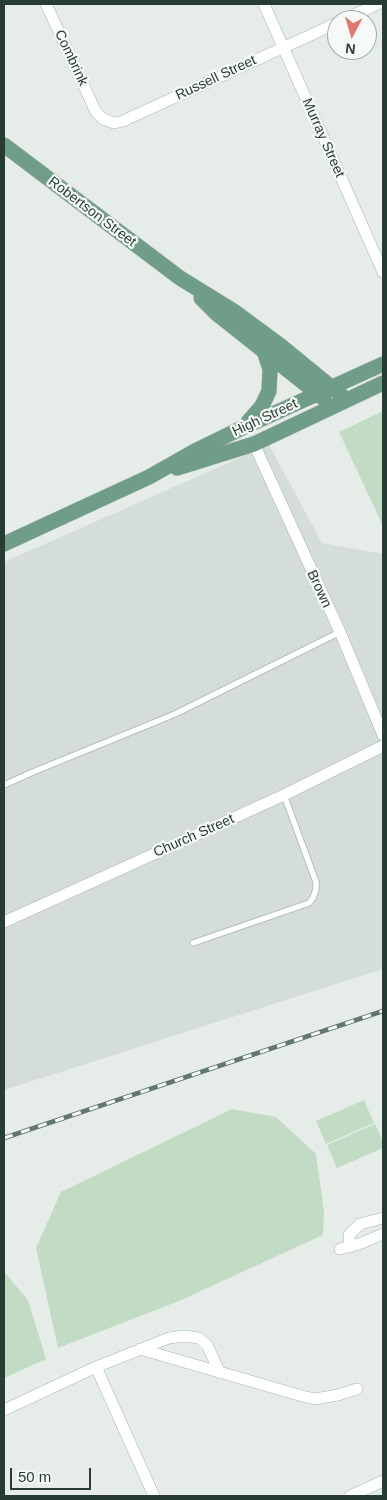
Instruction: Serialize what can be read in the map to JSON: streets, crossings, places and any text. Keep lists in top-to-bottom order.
{
  "streets": {
    "main road": ["Robertson Street", "High Street"],
    "street": [
      "Combrink",
      "Russell Street",
      "Murray Street",
      "Brown",
      "Church Street"
    ]
  },
  "crossings": [
    ["Combrink", "Russell Street"],
    ["Russell Street", "Murray Street"],
    ["Robertson Street", "High Street"],
    ["High Street", "Brown"]
  ],
  "scale_bar": "50 m",
  "north": "bottom"
}
